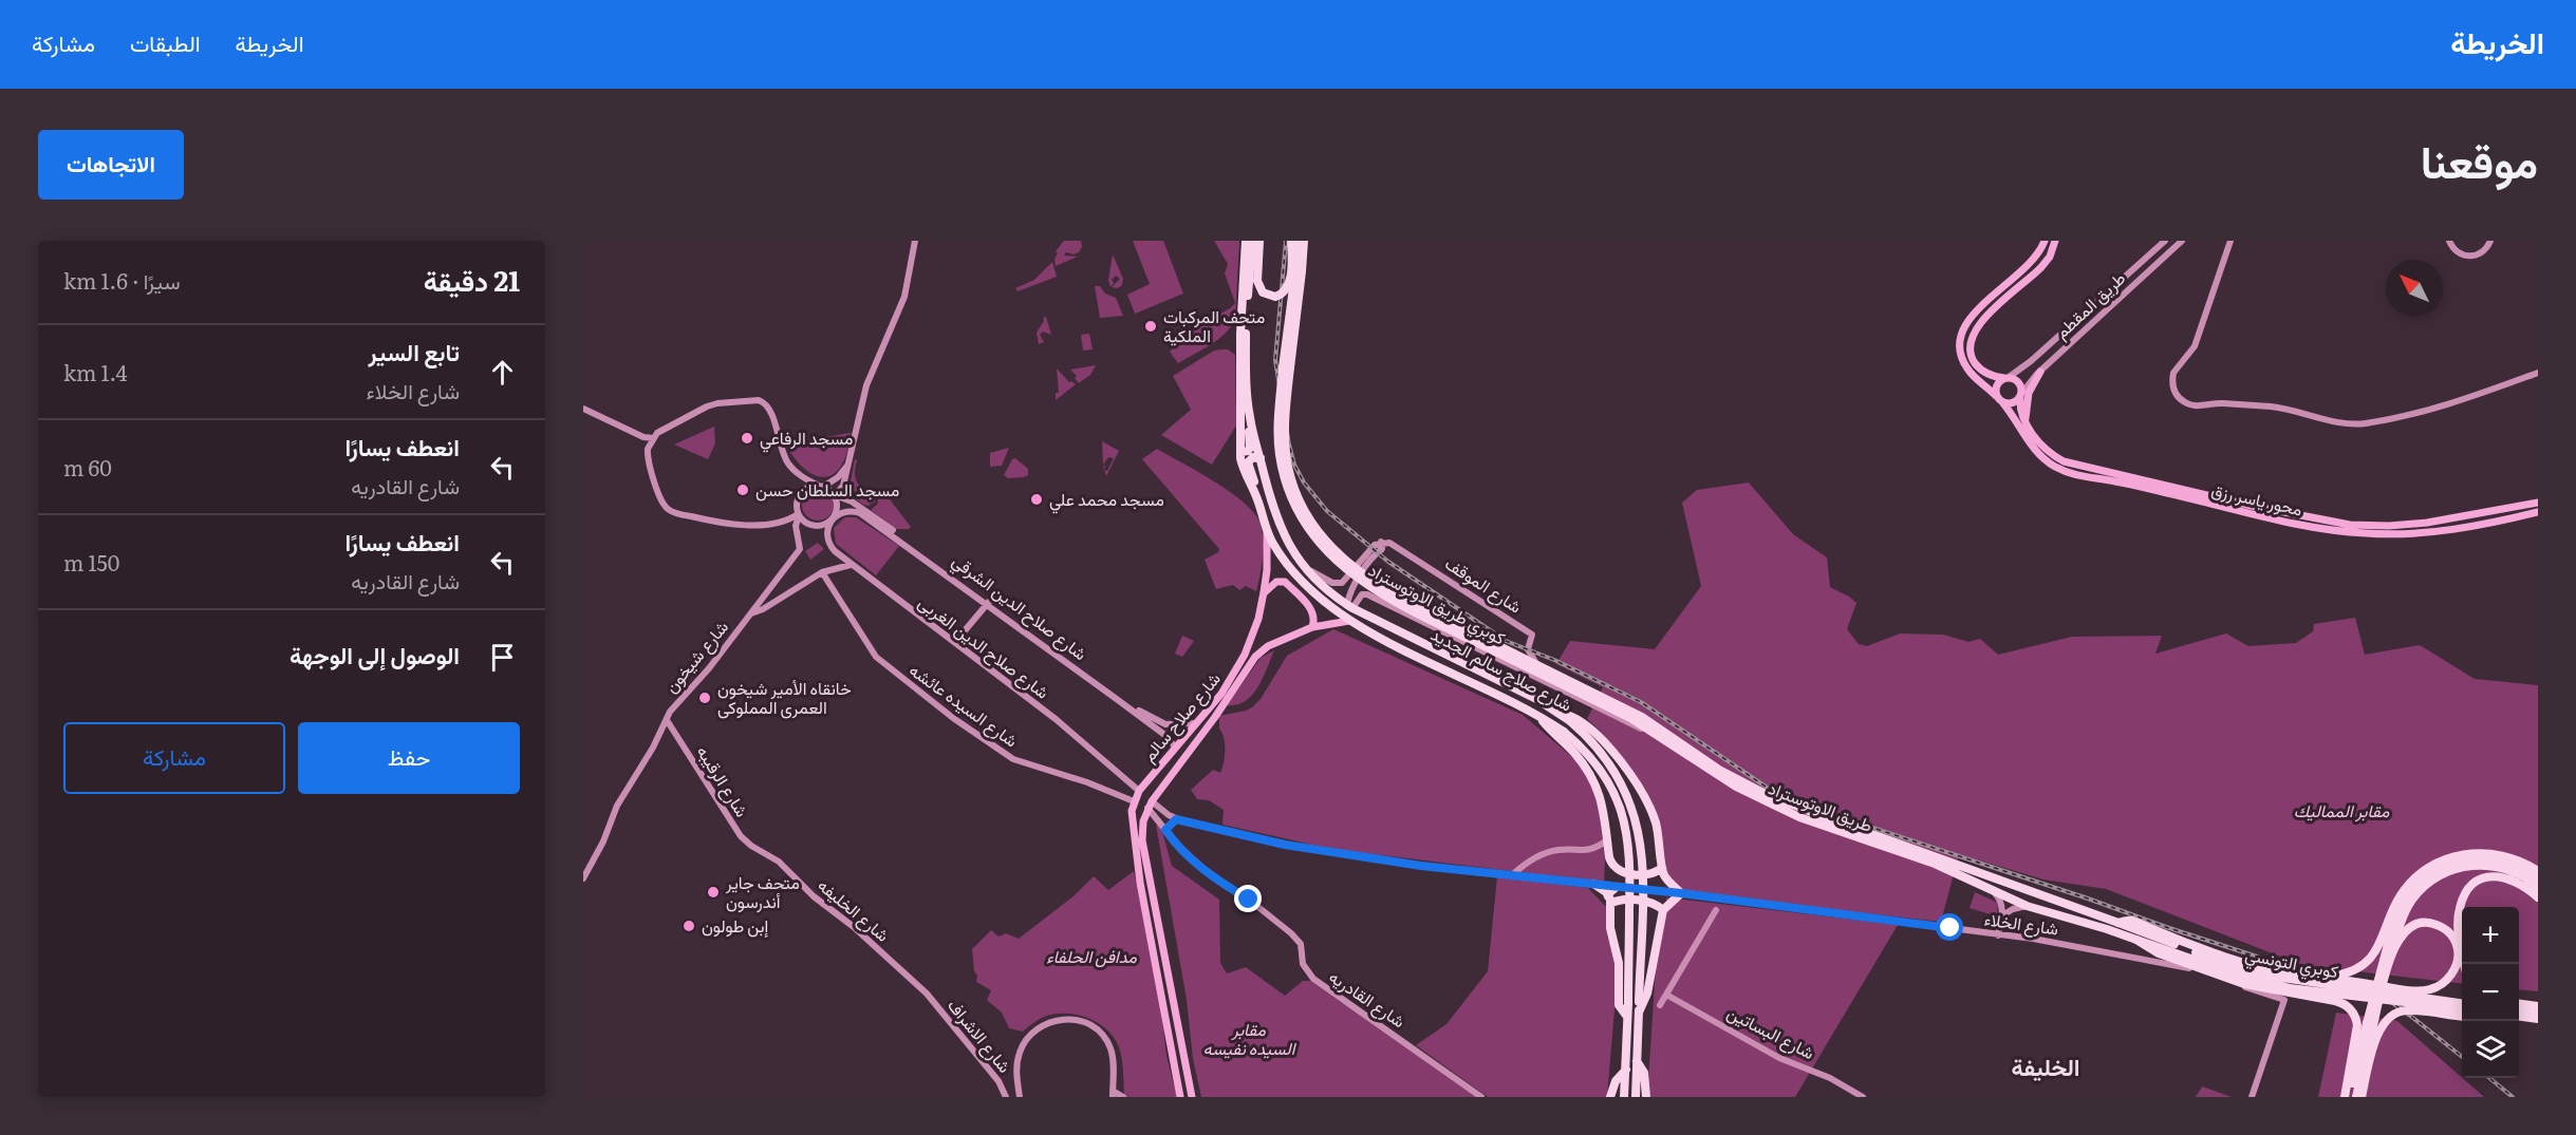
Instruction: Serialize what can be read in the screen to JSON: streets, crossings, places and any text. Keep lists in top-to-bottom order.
{
  "streets": {
    "highway": [
      "كوبري طريق الاوتوستراد",
      "شارع صلاح سالم الجديد",
      "شارع صلاح سالم",
      "طريق الاوتوستراد",
      "كوبري التونسي"
    ],
    "main road": ["محور ياسر رزق"],
    "street": [
      "طريق المقطم",
      "شارع الموقف",
      "شارع صلاح الدين الشرقي",
      "شارع صلاح الدين الغربى",
      "شارع شيخون",
      "شارع السيده عائشه",
      "شارع الرقيبه",
      "شارع الخليفه",
      "شارع الخلاء",
      "شارع القادريه",
      "شارع البساتين",
      "شارع الاشراف"
    ]
  },
  "crossings": [
    ["طريق المقطم", "محور ياسر رزق"],
    ["شارع الموقف", "طريق الاوتوستراد"],
    ["كوبري طريق الاوتوستراد", "طريق الاوتوستراد"],
    ["شارع صلاح الدين الشرقي", "شارع صلاح الدين الغربى"],
    ["شارع صلاح الدين الشرقي", "شارع شيخون"],
    ["شارع صلاح الدين الشرقي", "شارع صلاح سالم"],
    ["شارع صلاح الدين الغربى", "شارع شيخون"],
    ["شارع صلاح الدين الغربى", "شارع صلاح سالم"],
    ["شارع شيخون", "شارع السيده عائشه"],
    ["شارع شيخون", "شارع الرقيبه"],
    ["شارع صلاح سالم الجديد", "شارع صلاح سالم"],
    ["شارع السيده عائشه", "شارع صلاح سالم"],
    ["شارع صلاح سالم", "شارع الخلاء"],
    ["شارع صلاح سالم", "شارع القادريه"],
    ["شارع الرقيبه", "شارع الخليفه"],
    ["طريق الاوتوستراد", "كوبري التونسي"],
    ["شارع الخليفه", "شارع الاشراف"],
    ["شارع الخلاء", "شارع القادريه"]
  ],
  "districts": ["الخليفة"],
  "parks": ["مقابر المماليك", "مدافن الحلفاء", "مقابر السيده نفيسه"],
  "places": [
    "متحف المركبات الملكية",
    "مسجد الرفاعي",
    "مسجد السلطان حسن",
    "مسجد محمد علي",
    "خانقاه الأمير شيخون العمرى المملوكى",
    "متحف جاير أندرسون",
    "إبن طولون"
  ],
  "north": "top left",
  "page": {
    "header": "الخريطة",
    "nav": ["الخريطة", "الطبقات", "مشاركة"],
    "title": "موقعنا",
    "buttons": [
      "الاتجاهات",
      ["حفظ", "مشاركة"]
    ],
    "heading": ["21 دقيقة", "سيرًا · 1.6 km"],
    "list": [
      ["تابع السير", "شارع الخلاء", "1.4 km"],
      ["انعطف يسارًا", "شارع القادريه", "60 m"],
      ["انعطف يسارًا", "شارع القادريه", "150 m"],
      "الوصول إلى الوجهة"
    ],
    "map_buttons": ["+", "−"]
  }
}
